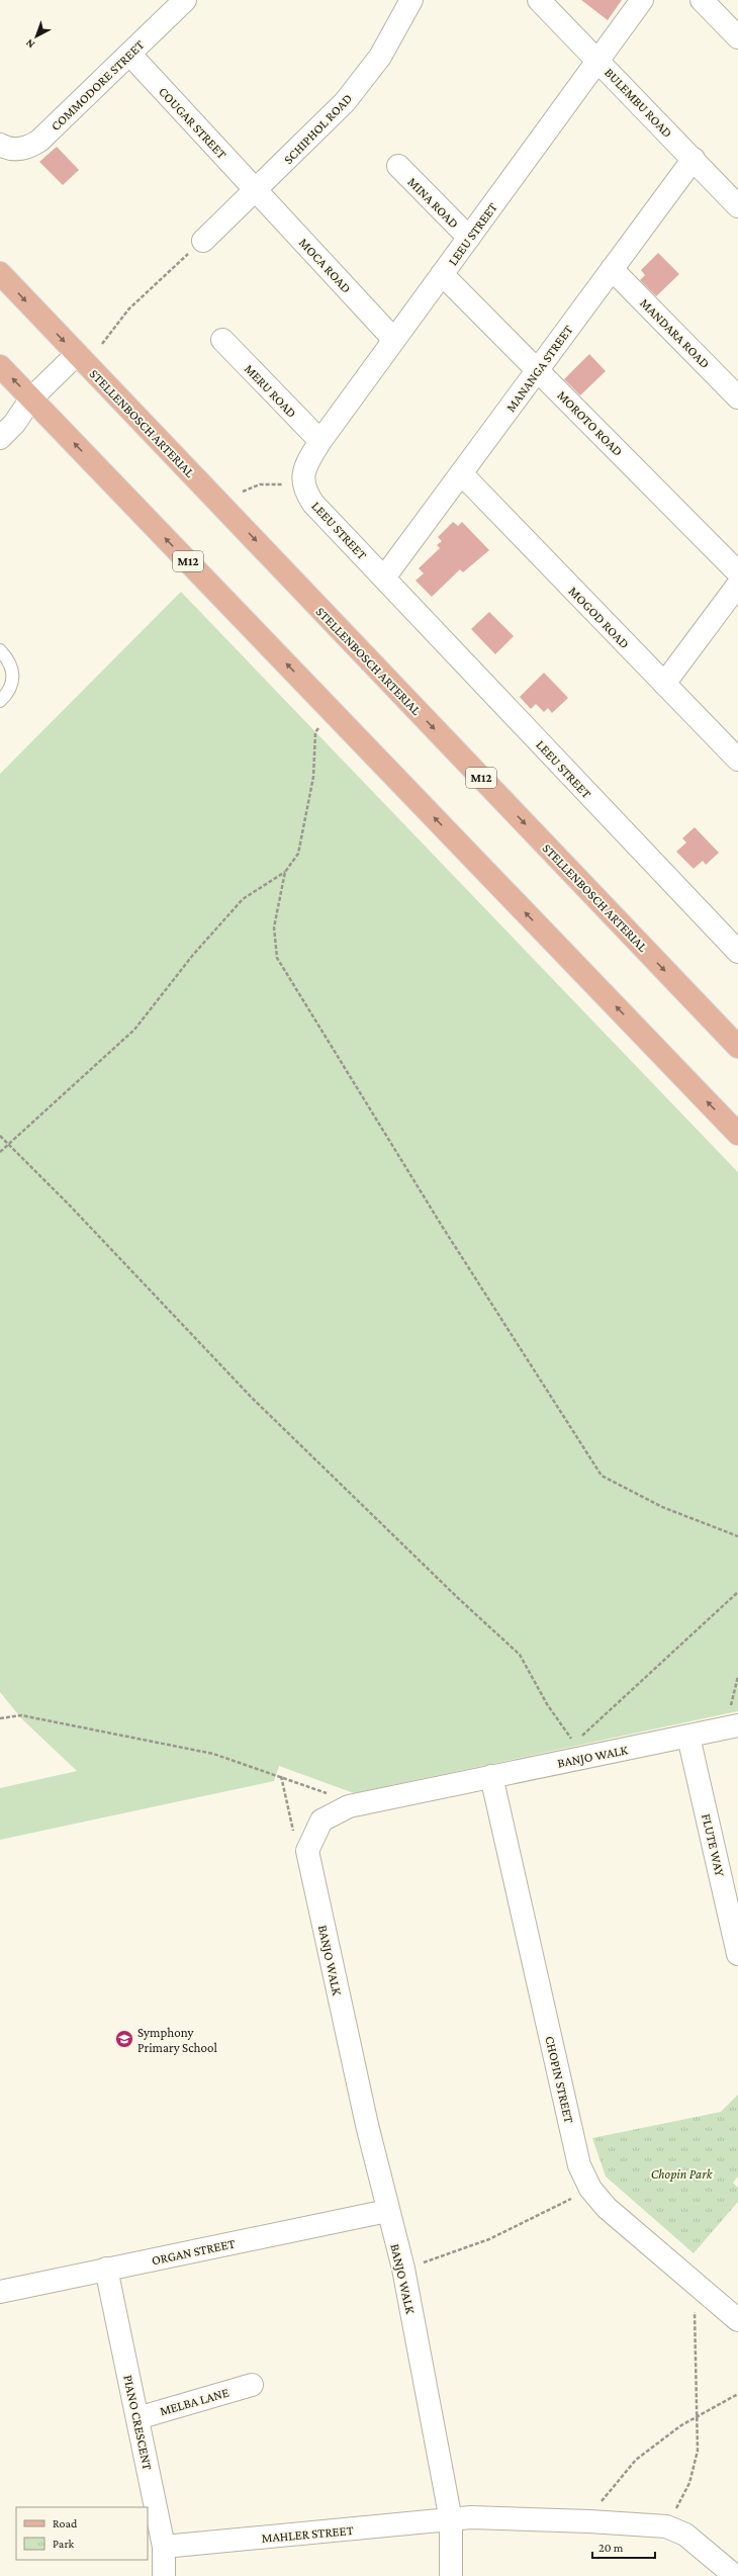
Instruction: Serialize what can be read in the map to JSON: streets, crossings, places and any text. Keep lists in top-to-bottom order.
{
  "streets": {
    "main road": ["STELLENBOSCH ARTERIAL", "M12"],
    "street": [
      "COMMODORE STREET",
      "BULEMBU ROAD",
      "COUGAR STREET",
      "SCHIPHOL ROAD",
      "MINA ROAD",
      "LEEU STREET",
      "MOCA ROAD",
      "MANDARA ROAD",
      "MANANGA STREET",
      "MERU ROAD",
      "MOROTO ROAD",
      "MOGOD ROAD",
      "BANJO WALK",
      "FLUTE WAY",
      "CHOPIN STREET",
      "ORGAN STREET",
      "MELBA LANE",
      "PIANO CRESCENT",
      "MAHLER STREET"
    ]
  },
  "crossings": [
    ["COMMODORE STREET", "COUGAR STREET"],
    ["BULEMBU ROAD", "LEEU STREET"],
    ["BULEMBU ROAD", "MANANGA STREET"],
    ["COUGAR STREET", "SCHIPHOL ROAD"],
    ["COUGAR STREET", "MOCA ROAD"],
    ["SCHIPHOL ROAD", "MOCA ROAD"],
    ["MINA ROAD", "LEEU STREET"],
    ["LEEU STREET", "MOCA ROAD"],
    ["LEEU STREET", "MANANGA STREET"],
    ["LEEU STREET", "MERU ROAD"],
    ["LEEU STREET", "MOROTO ROAD"],
    ["MANDARA ROAD", "MANANGA STREET"],
    ["MANANGA STREET", "MOROTO ROAD"],
    ["MANANGA STREET", "MOGOD ROAD"],
    ["BANJO WALK", "FLUTE WAY"],
    ["BANJO WALK", "CHOPIN STREET"],
    ["BANJO WALK", "ORGAN STREET"],
    ["BANJO WALK", "MAHLER STREET"],
    ["ORGAN STREET", "PIANO CRESCENT"],
    ["MELBA LANE", "PIANO CRESCENT"],
    ["PIANO CRESCENT", "MAHLER STREET"]
  ],
  "parks": ["Chopin Park"],
  "places": {
    "school or university": ["Symphony Primary School"]
  },
  "legend": ["Road", "Park"],
  "scale_bar": "20 m",
  "north": "bottom left"
}
